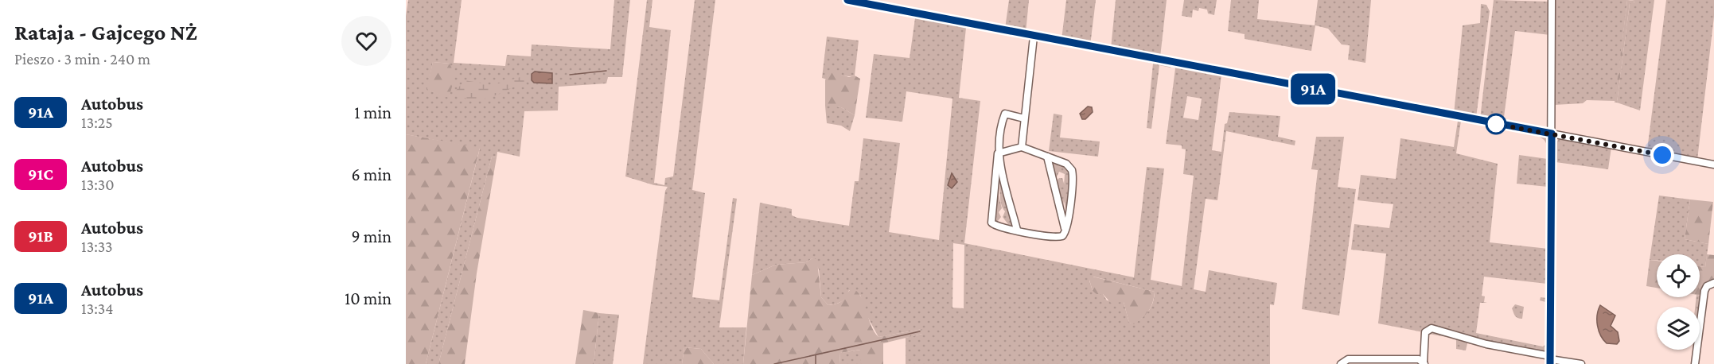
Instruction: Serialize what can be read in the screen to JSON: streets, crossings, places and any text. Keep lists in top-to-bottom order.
{
  "lines": ["bus line 91A"],
  "page": {
    "heading": ["Rataja - Gajcego NŻ", "Pieszo · 3 min · 240 m"],
    "on_map": "91A",
    "list": [
      {
        "mark": "91A",
        "name": "Autobus",
        "note": "13:25",
        "value": "1 min"
      },
      {
        "mark": "91C",
        "name": "Autobus",
        "note": "13:30",
        "value": "6 min"
      },
      {
        "mark": "91B",
        "name": "Autobus",
        "note": "13:33",
        "value": "9 min"
      },
      {
        "mark": "91A",
        "name": "Autobus",
        "note": "13:34",
        "value": "10 min"
      }
    ]
  }
}
